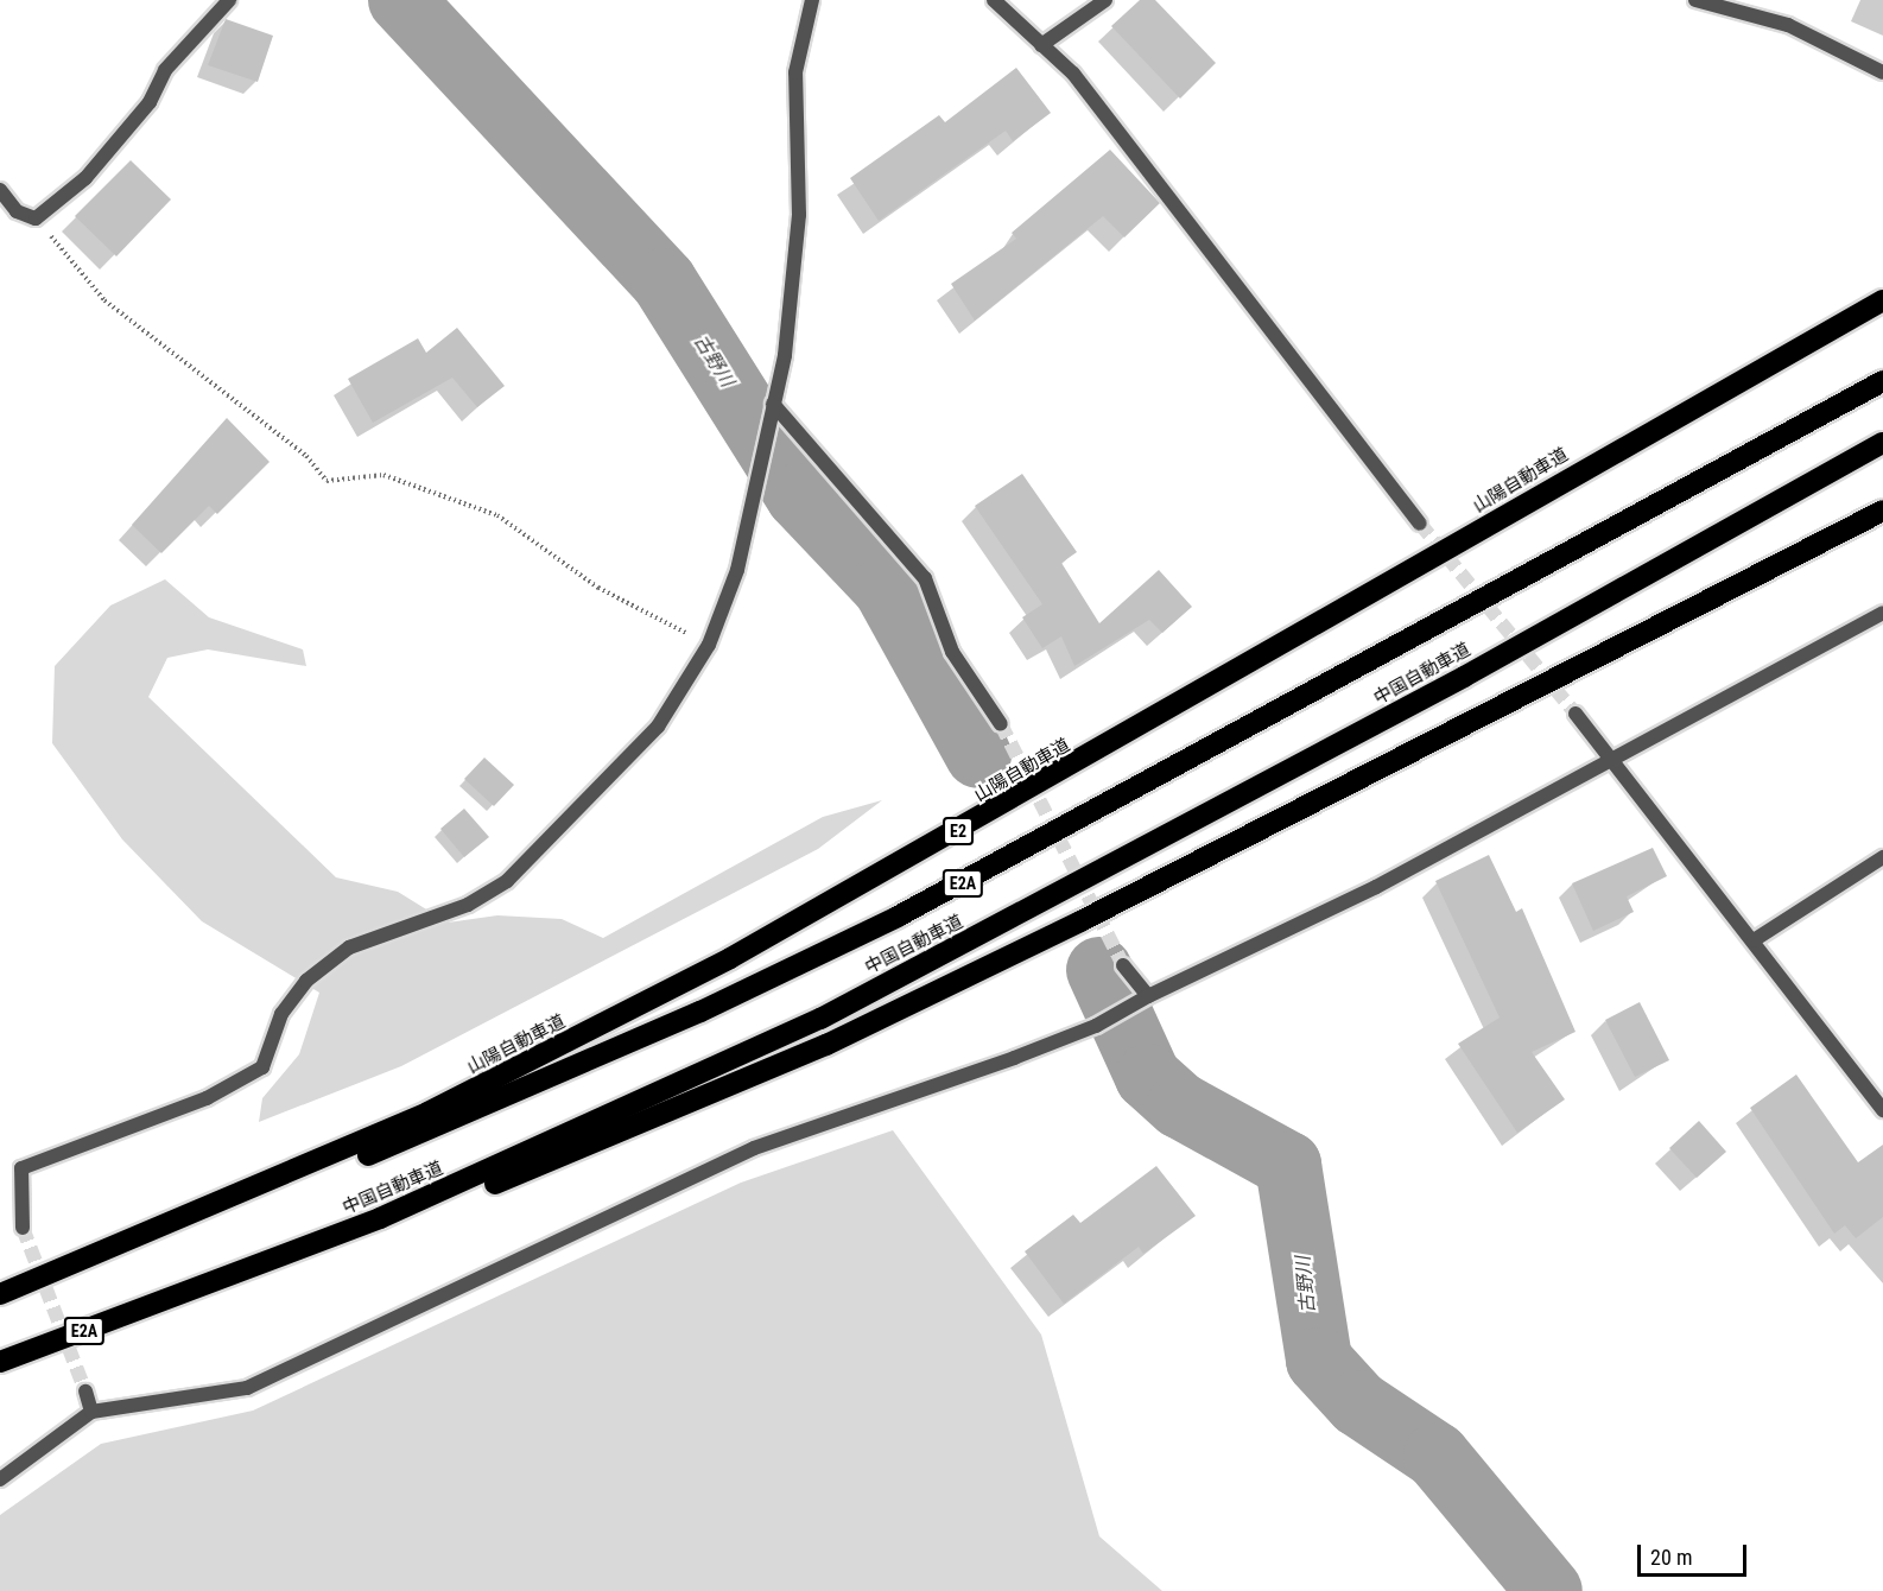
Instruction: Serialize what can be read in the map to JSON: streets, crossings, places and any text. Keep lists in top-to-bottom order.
{
  "streets": {
    "highway": [
      "山陽自動車道",
      "中国自動車道",
      "E2",
      "E2A"
    ]
  },
  "crossings": [
    ["山陽自動車道", "中国自動車道"]
  ],
  "water": ["古野川"],
  "scale_bar": "20 m"
}
